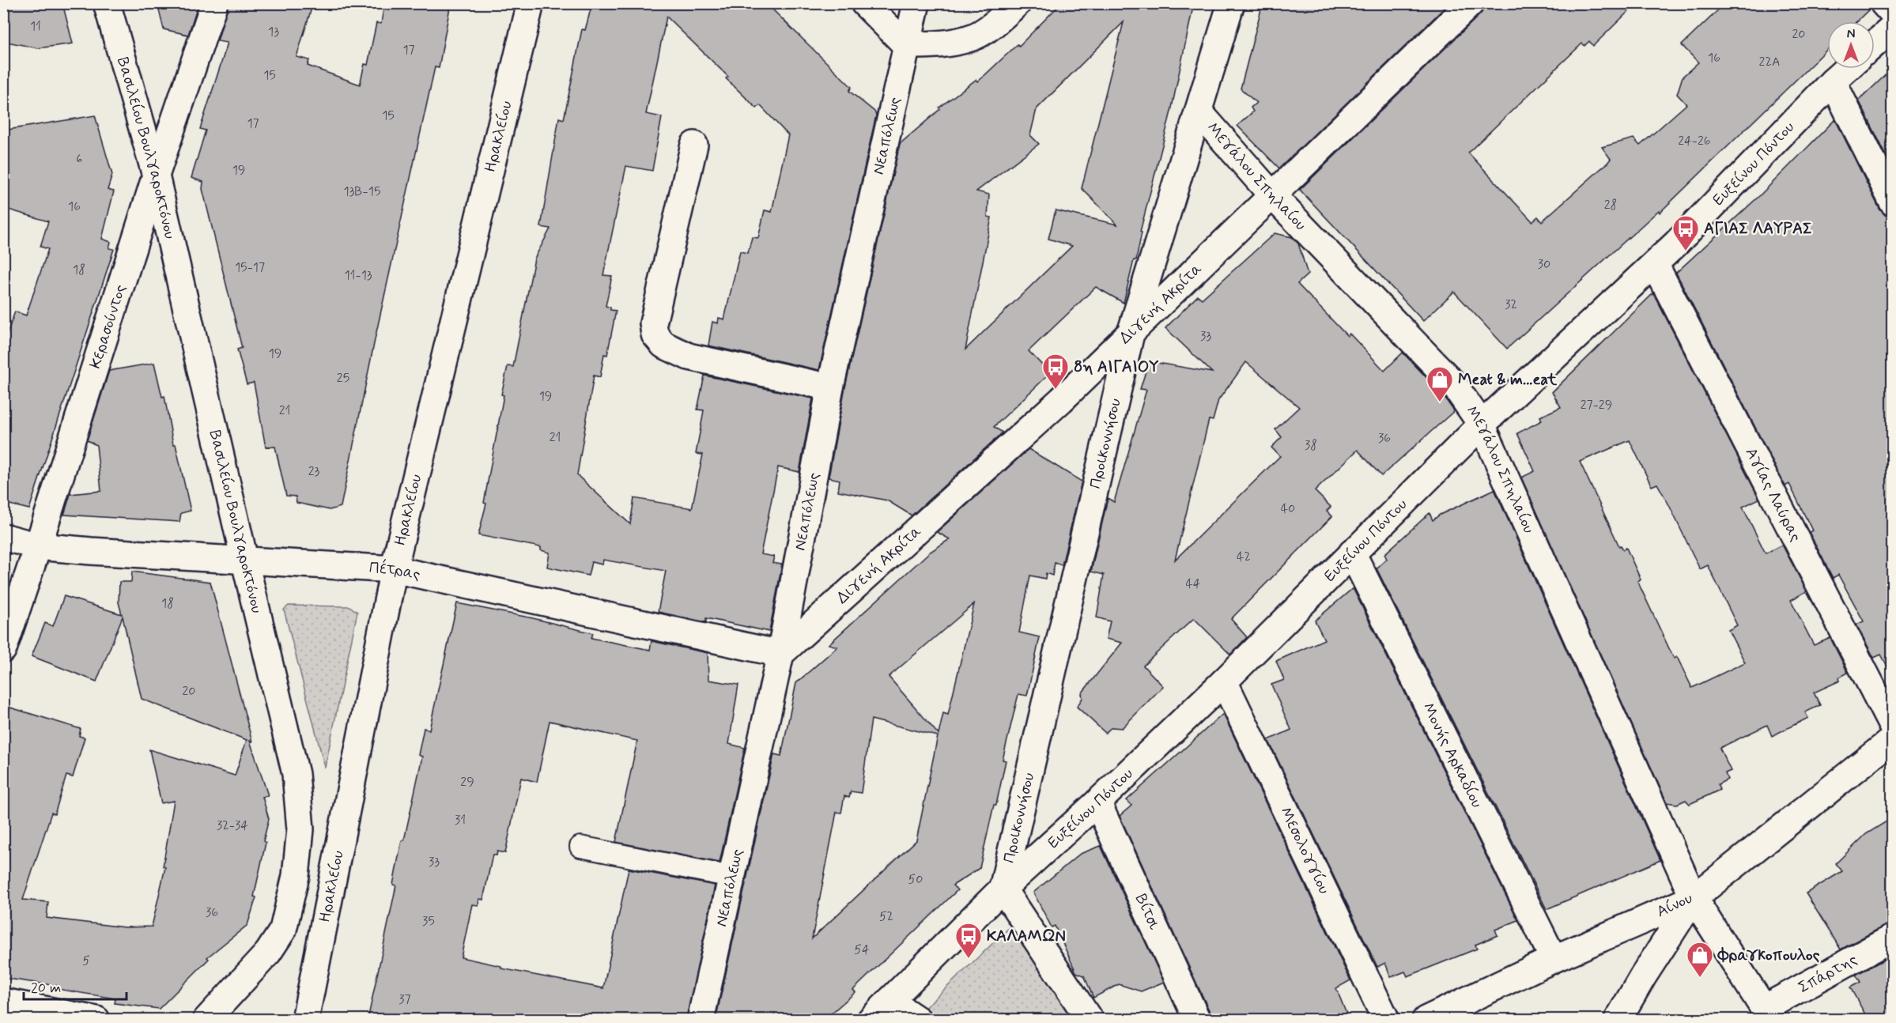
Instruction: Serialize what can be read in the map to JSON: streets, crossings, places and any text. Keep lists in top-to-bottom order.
{
  "streets": {
    "street": [
      "Νεαπόλεως",
      "Ηρακλείου",
      "Βασιλείου Βουλγαροκτόνου",
      "Ευξείνου Πόντου",
      "Μεγάλου Σπηλαίου",
      "Διγενή Ακρίτα",
      "Κερασούντος",
      "Προικοννήσου",
      "Αγίας Λαύρας",
      "Πέτρας",
      "Μονής Αρκαδίου",
      "Μεσολογγίου",
      "Αίνου",
      "Βίτσι",
      "Σπάρτης"
    ]
  },
  "crossings": [
    ["Νεαπόλεως", "Διγενή Ακρίτα"],
    ["Νεαπόλεως", "Πέτρας"],
    ["Ηρακλείου", "Πέτρας"],
    ["Βασιλείου Βουλγαροκτόνου", "Κερασούντος"],
    ["Βασιλείου Βουλγαροκτόνου", "Πέτρας"],
    ["Ευξείνου Πόντου", "Μεγάλου Σπηλαίου"],
    ["Ευξείνου Πόντου", "Προικοννήσου"],
    ["Ευξείνου Πόντου", "Αγίας Λαύρας"],
    ["Ευξείνου Πόντου", "Μονής Αρκαδίου"],
    ["Ευξείνου Πόντου", "Μεσολογγίου"],
    ["Ευξείνου Πόντου", "Βίτσι"],
    ["Μεγάλου Σπηλαίου", "Διγενή Ακρίτα"],
    ["Μεγάλου Σπηλαίου", "Προικοννήσου"],
    ["Μεγάλου Σπηλαίου", "Αίνου"],
    ["Μεγάλου Σπηλαίου", "Σπάρτης"],
    ["Διγενή Ακρίτα", "Προικοννήσου"],
    ["Διγενή Ακρίτα", "Πέτρας"],
    ["Κερασούντος", "Πέτρας"],
    ["Μονής Αρκαδίου", "Αίνου"]
  ],
  "places": {
    "bus stop": ["ΑΓΙΑΣ ΛΑΥΡΑΣ", "8η ΑΙΓΑΙΟΥ", "ΚΑΛΑΜΩΝ"],
    "shop": ["Meat & m...eat", "Φραγκοπουλος"]
  },
  "house_numbers": [
    "11",
    "13",
    "20",
    "17",
    "16",
    "22A",
    "15",
    "15",
    "17",
    "24-26",
    "6",
    "19",
    "13Β-15",
    "28",
    "16",
    "30",
    "15-17",
    "18",
    "11-13",
    "32",
    "33",
    "19",
    "25",
    "19",
    "27-29",
    "21",
    "21",
    "36",
    "38",
    "23",
    "40",
    "42",
    "44",
    "18",
    "20",
    "29",
    "31",
    "32-34",
    "33",
    "50",
    "36",
    "52",
    "35",
    "54",
    "5",
    "37"
  ],
  "scale_bar": "20 m",
  "north": "top"
}
